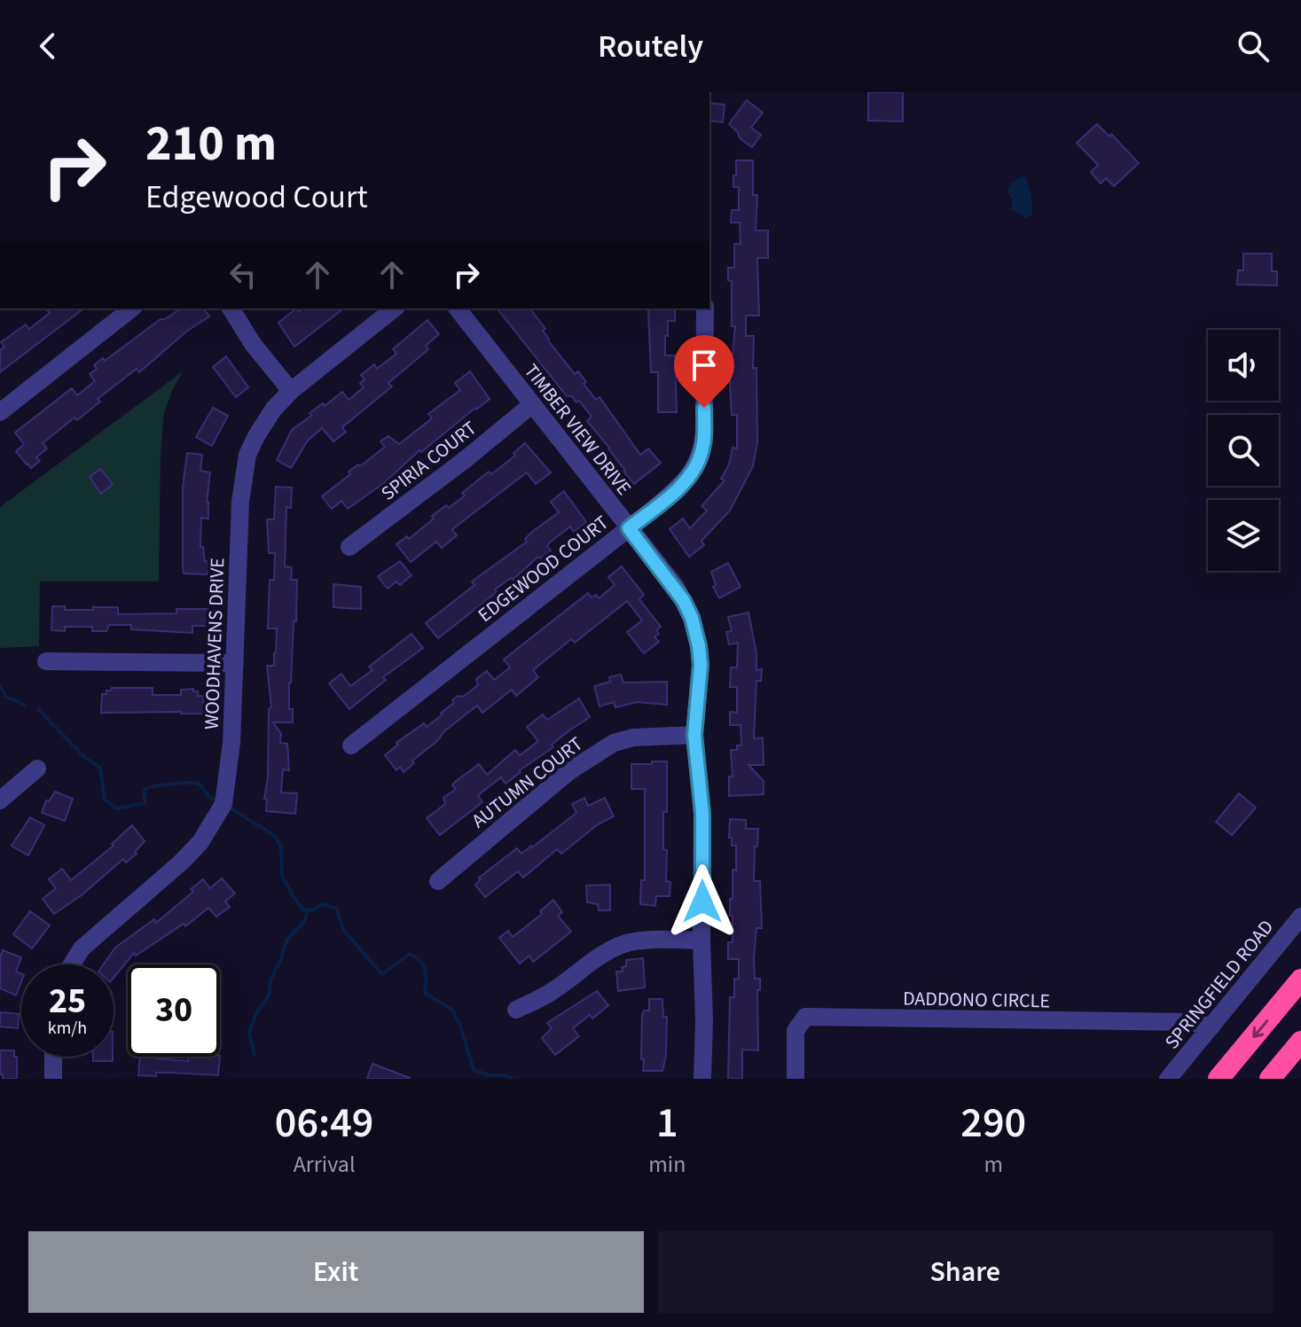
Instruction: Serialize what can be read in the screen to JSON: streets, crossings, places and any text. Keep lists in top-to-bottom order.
{
  "streets": {
    "street": [
      "TIMBER VIEW DRIVE",
      "SPIRIA COURT",
      "EDGEWOOD COURT",
      "WOODHAVENS DRIVE",
      "AUTUMN COURT",
      "SPRINGFIELD ROAD",
      "DADDONO CIRCLE"
    ]
  },
  "crossings": [
    ["TIMBER VIEW DRIVE", "SPIRIA COURT"],
    ["TIMBER VIEW DRIVE", "EDGEWOOD COURT"],
    ["TIMBER VIEW DRIVE", "AUTUMN COURT"],
    ["SPRINGFIELD ROAD", "DADDONO CIRCLE"]
  ],
  "page": {
    "header": "Routely",
    "turn": ["210 m", "Edgewood Court"],
    "speed": "25 km/h",
    "limit": "30",
    "eta": [
      "06:49",
      "Arrival",
      "1",
      "min",
      "290",
      "m"
    ],
    "buttons": ["Exit", "Share"]
  }
}
